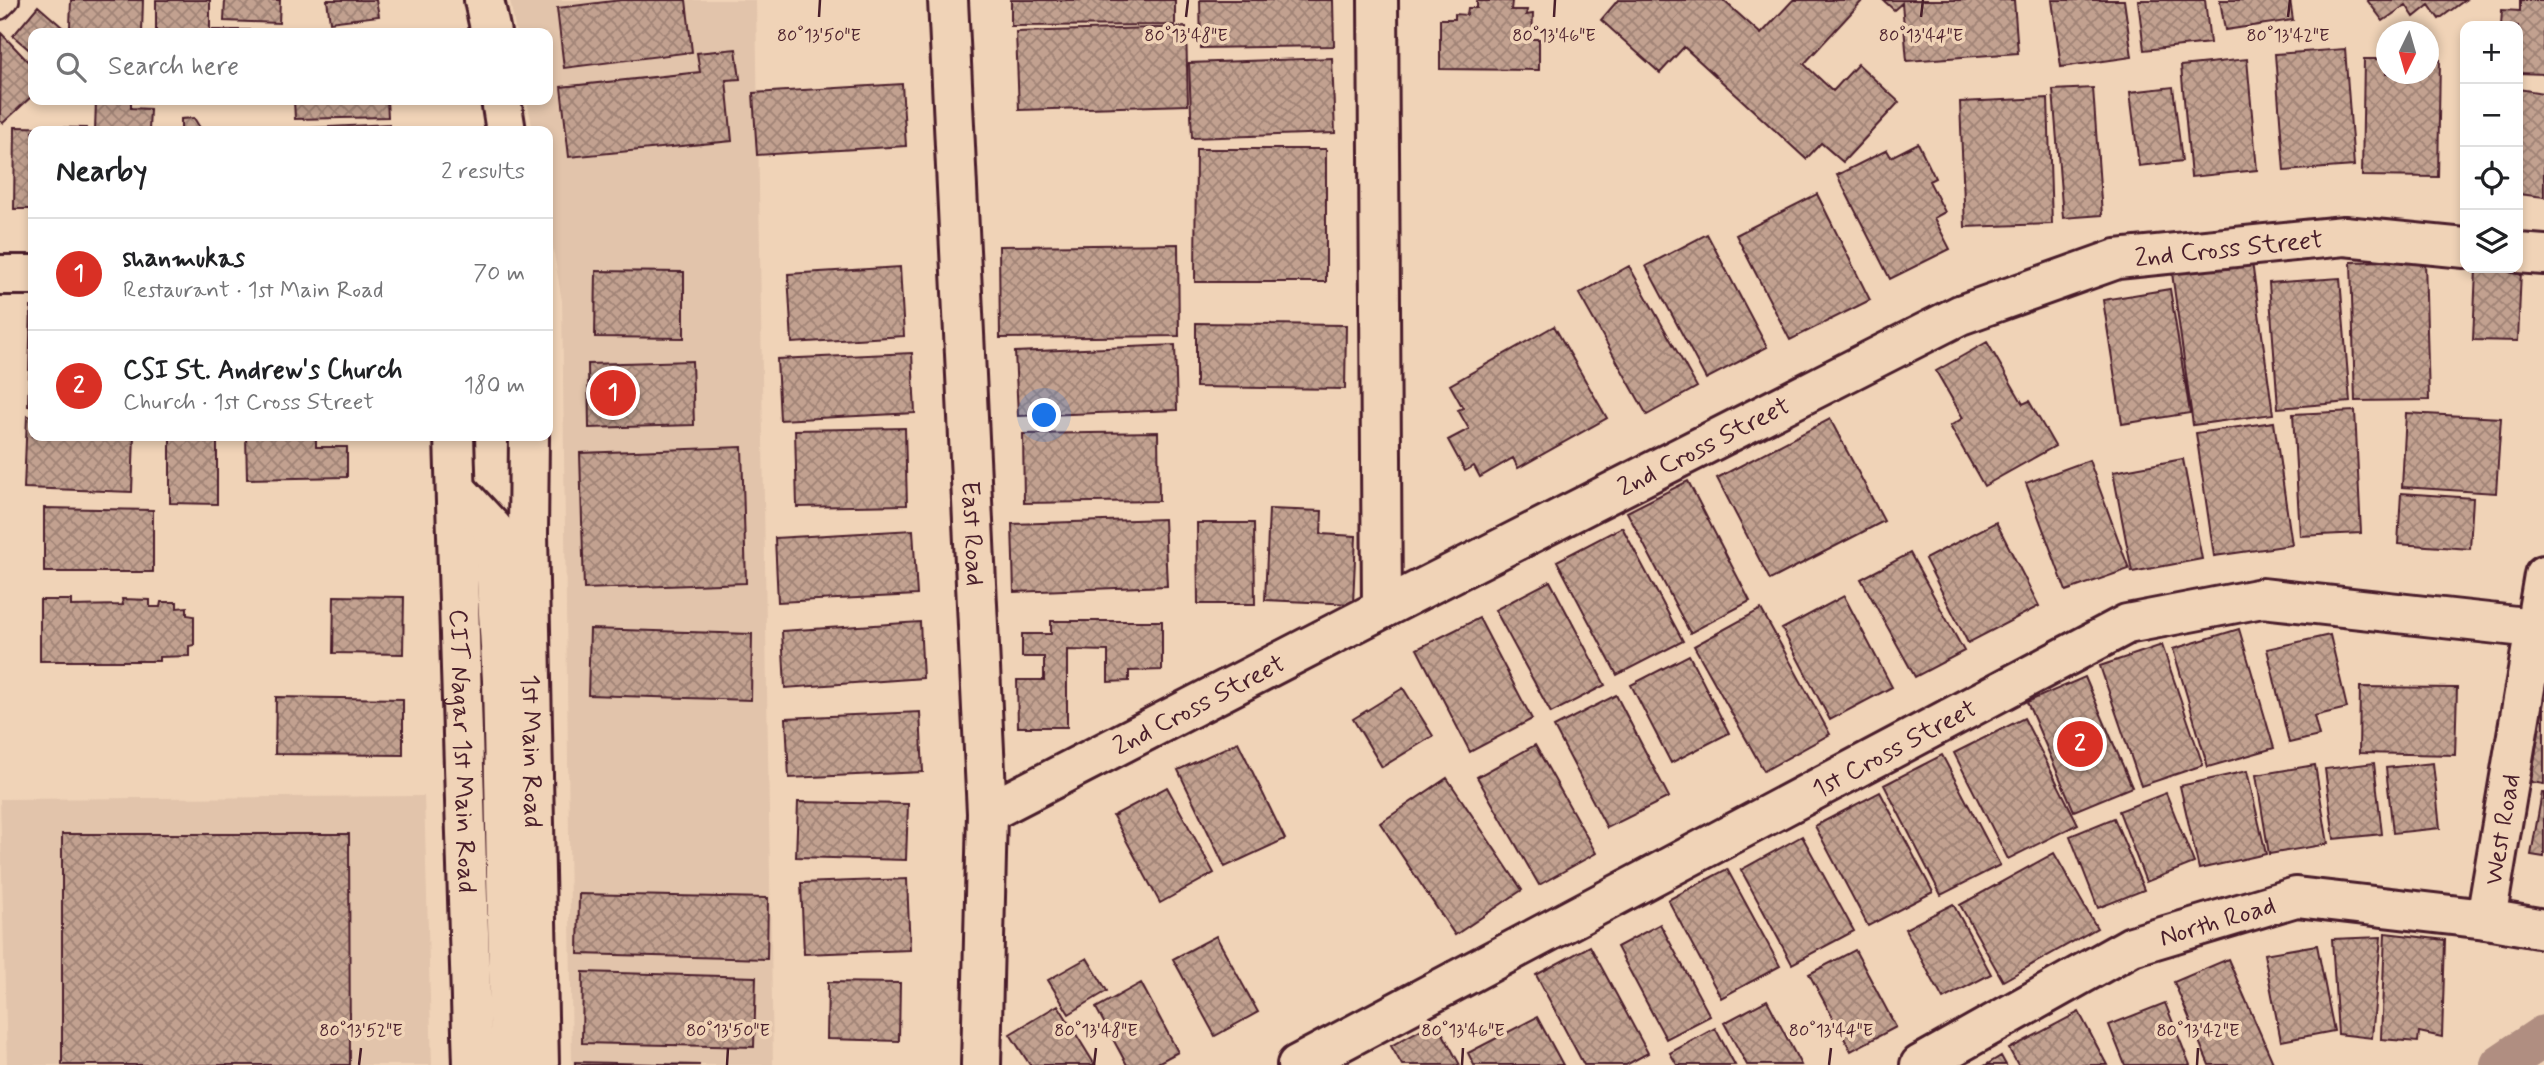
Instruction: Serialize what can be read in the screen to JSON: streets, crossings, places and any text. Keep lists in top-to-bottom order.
{
  "streets": {
    "street": [
      "2nd Cross Street",
      "East Road",
      "1st Cross Street",
      "CIT Nagar 1st Main Road",
      "1st Main Road",
      "West Road",
      "North Road"
    ]
  },
  "crossings": [
    ["2nd Cross Street", "East Road"],
    ["1st Cross Street", "West Road"],
    ["West Road", "North Road"]
  ],
  "north": "bottom",
  "page": {
    "map_buttons": ["+", "−"],
    "search": "Search here",
    "heading": ["Nearby", "2 results"],
    "list": [
      {
        "mark": "1",
        "name": "shanmukas",
        "note": "Restaurant · 1st Main Road",
        "value": "70 m"
      },
      {
        "mark": "2",
        "name": "CSI St. Andrew's Church",
        "note": "Church · 1st Cross Street",
        "value": "180 m"
      }
    ],
    "pins": ["1", "2"]
  },
  "coordinates": [
    "80°13'50\"E",
    "80°13'48\"E",
    "80°13'46\"E",
    "80°13'44\"E",
    "80°13'42\"E",
    "80°13'52\"E"
  ]
}
